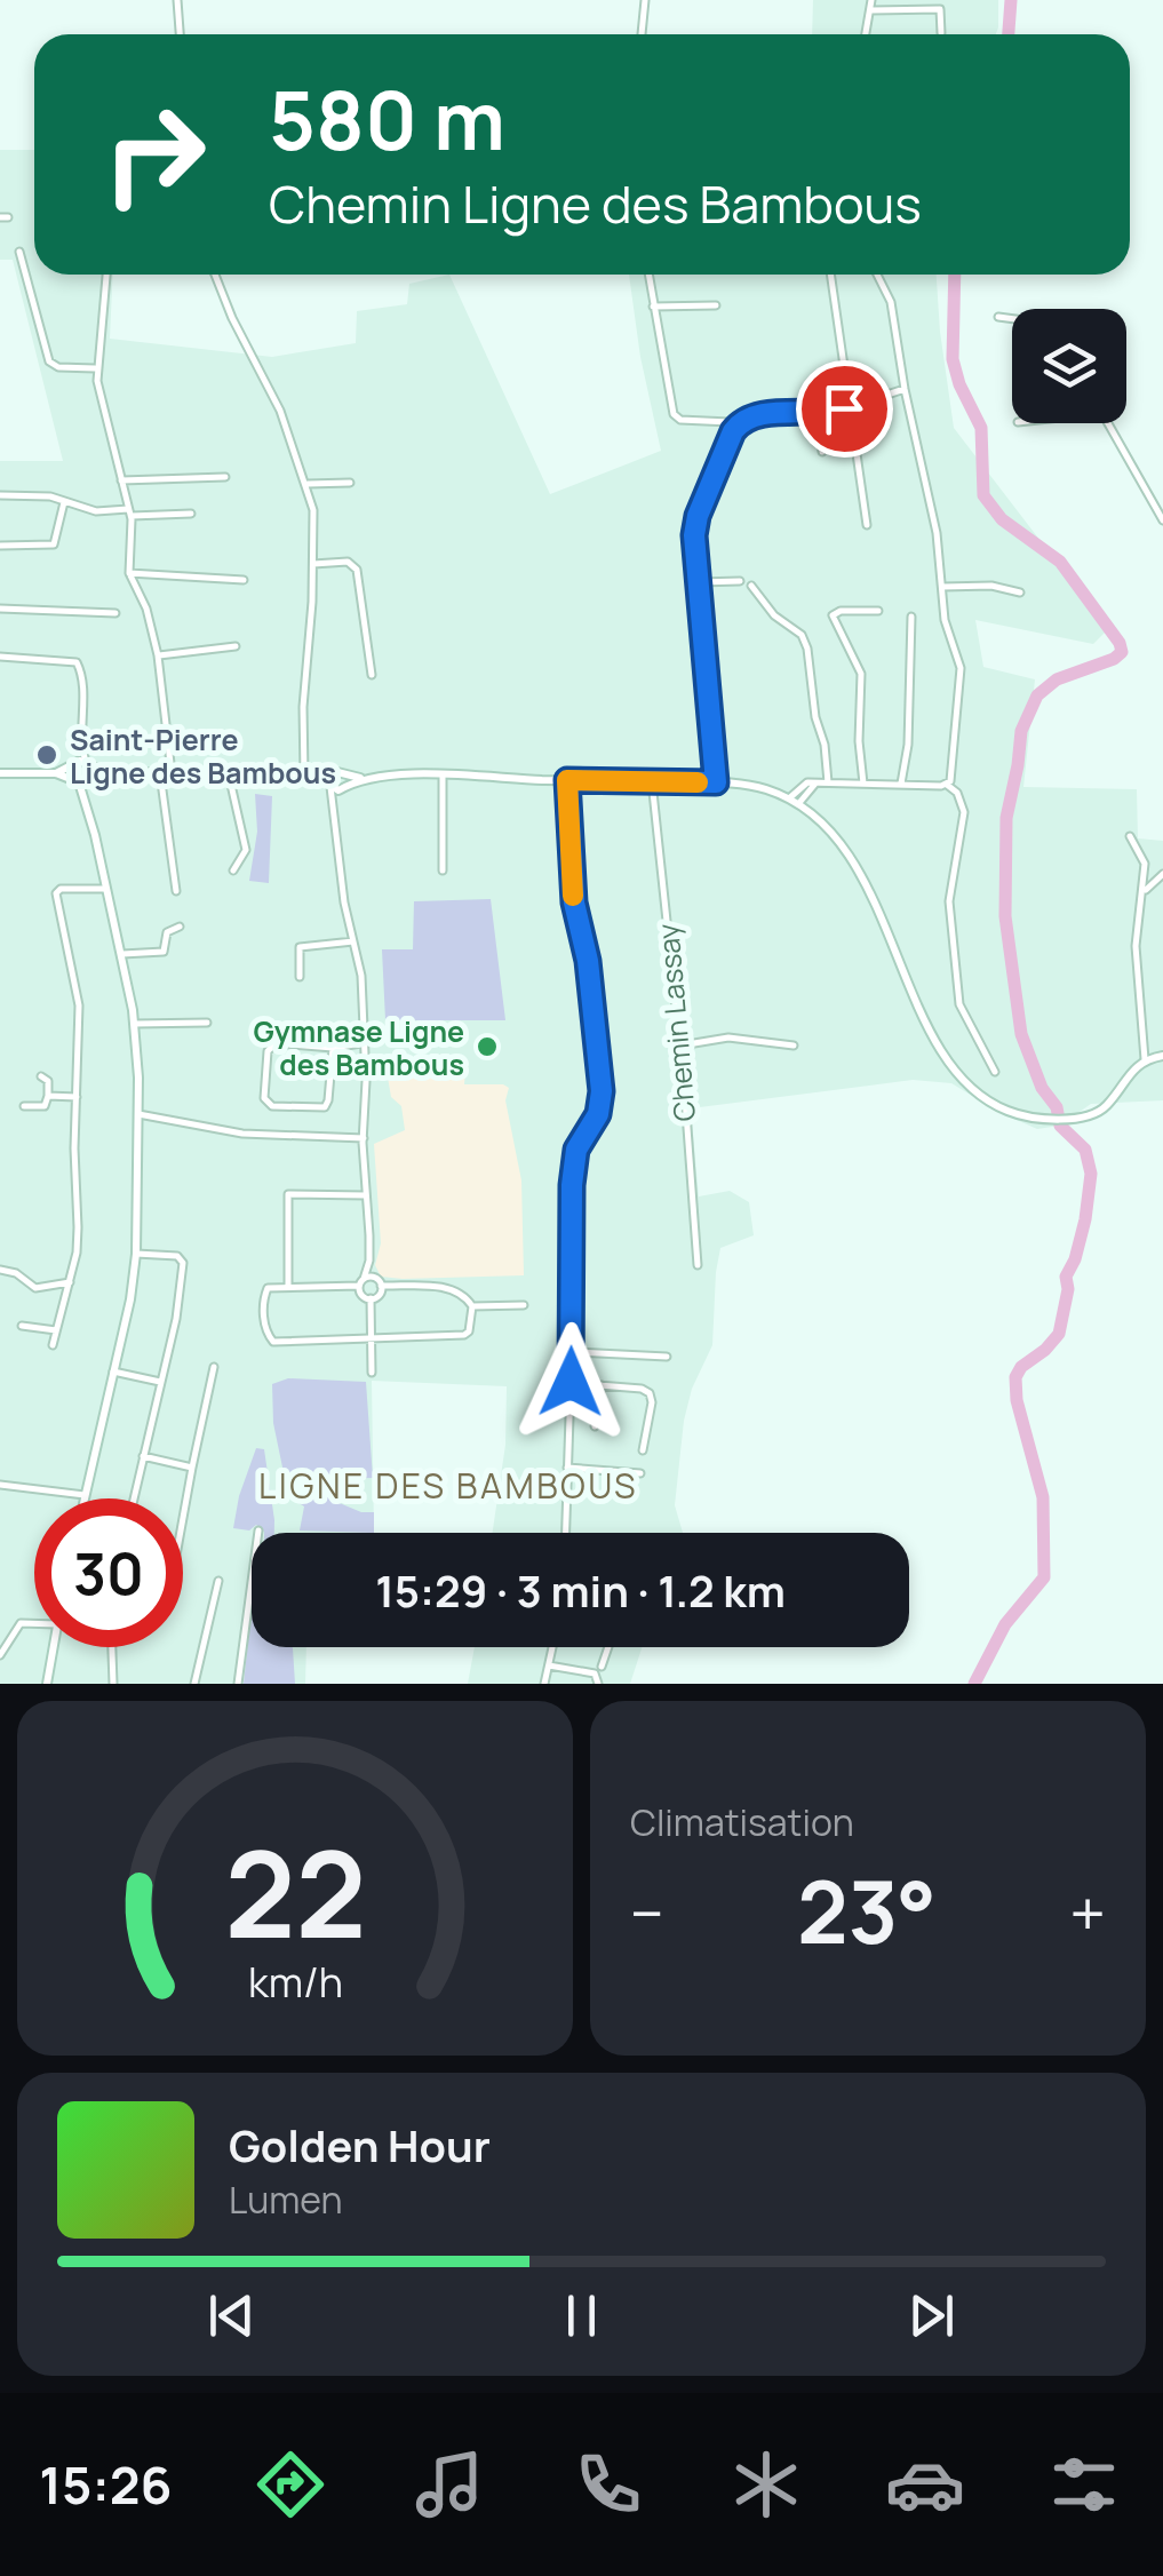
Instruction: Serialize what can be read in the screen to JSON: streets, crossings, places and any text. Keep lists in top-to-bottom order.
{
  "streets": {
    "street": ["Chemin Lassay"]
  },
  "districts": ["LIGNE DES BAMBOUS"],
  "places": ["Saint-Pierre Ligne des Bambous", "Gymnase Ligne des Bambous"],
  "page": {
    "turn": ["580 m", "Chemin Ligne des Bambous"],
    "limit": "30",
    "trip": "15:29 · 3 min · 1.2 km",
    "tile": "Climatisation",
    "heat": ["−", "23°", "+"],
    "song": ["Golden Hour", "Lumen"],
    "tabs": "15:26",
    "gauge": ["22", "km/h"]
  }
}
